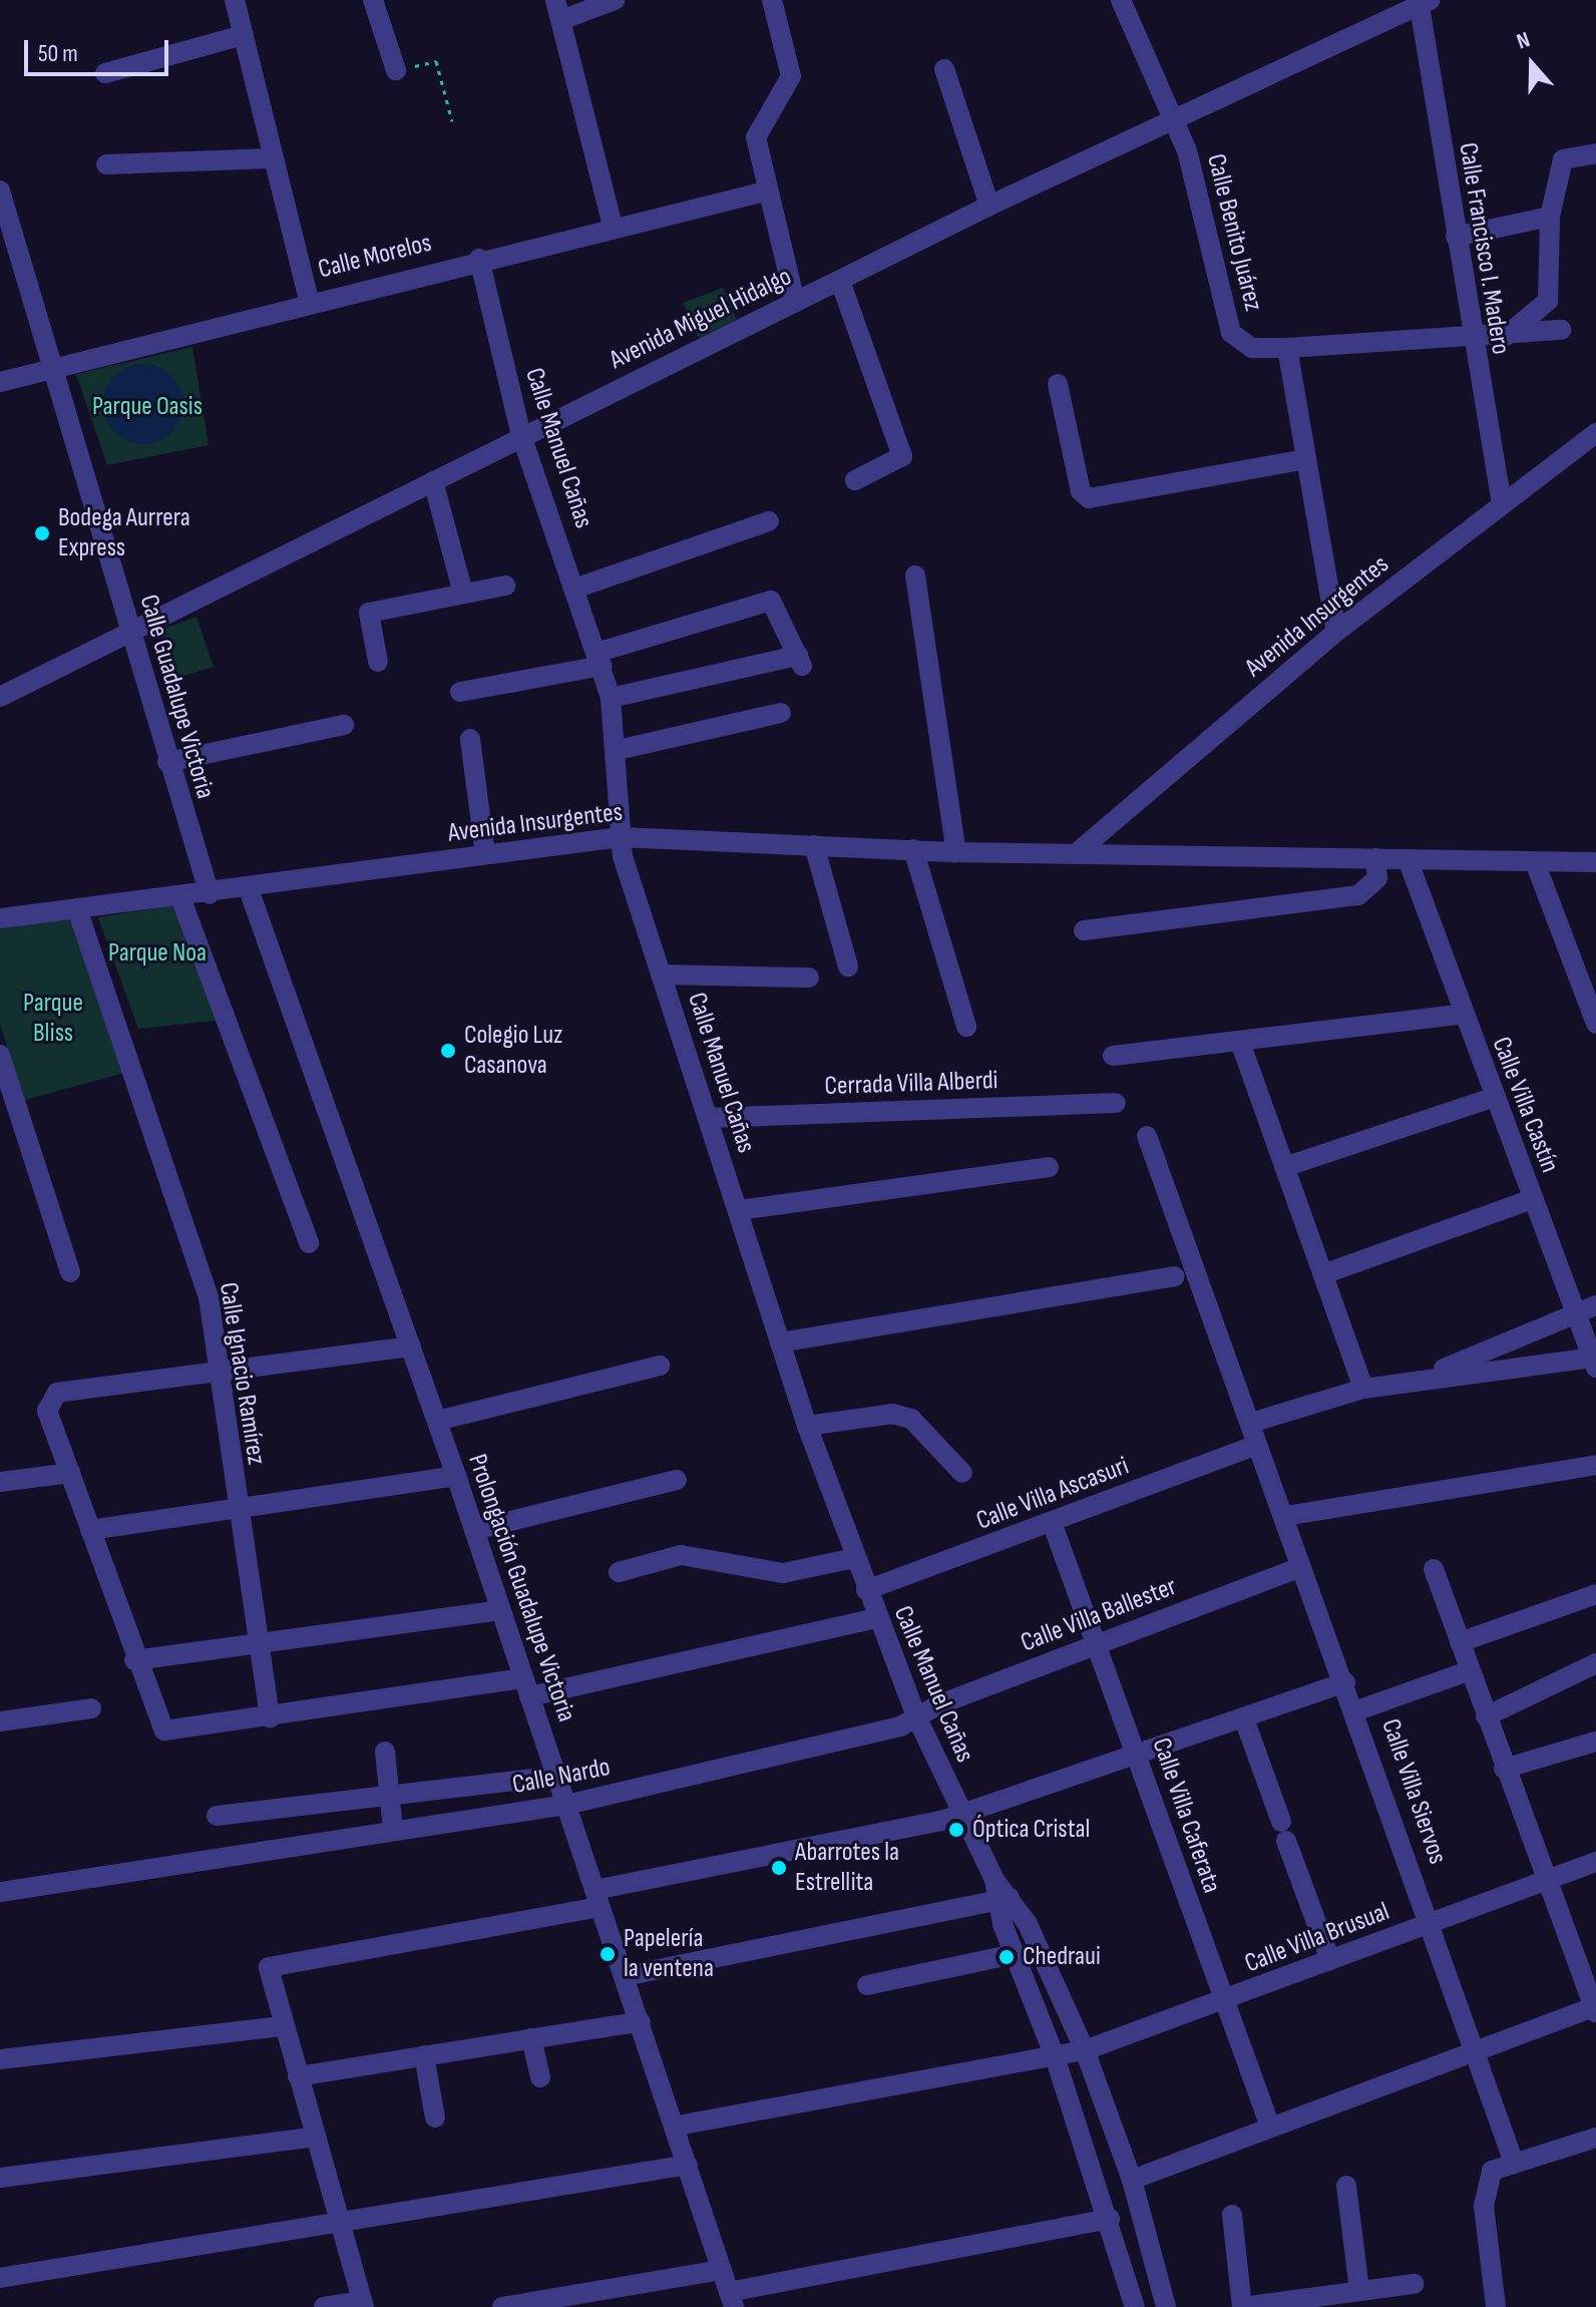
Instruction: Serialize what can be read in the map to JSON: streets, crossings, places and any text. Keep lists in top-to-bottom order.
{
  "streets": {
    "street": [
      "Calle Benito Juárez",
      "Calle Francisco I. Madero",
      "Calle Morelos",
      "Avenida Miguel Hidalgo",
      "Calle Manuel Cañas",
      "Avenida Insurgentes",
      "Calle Guadalupe Victoria",
      "Cerrada Villa Alberdi",
      "Calle Villa Castín",
      "Calle Ignacio Ramírez",
      "Calle Villa Ascasuri",
      "Prolongación Guadalupe Victoria",
      "Calle Villa Ballester",
      "Calle Nardo",
      "Calle Villa Siervos",
      "Calle Villa Caferata",
      "Calle Villa Brusual"
    ]
  },
  "crossings": [
    ["Calle Benito Juárez", "Calle Francisco I. Madero"],
    ["Calle Benito Juárez", "Avenida Miguel Hidalgo"],
    ["Calle Francisco I. Madero", "Avenida Miguel Hidalgo"],
    ["Calle Francisco I. Madero", "Avenida Insurgentes"],
    ["Calle Morelos", "Calle Manuel Cañas"],
    ["Calle Morelos", "Calle Guadalupe Victoria"],
    ["Avenida Miguel Hidalgo", "Calle Manuel Cañas"],
    ["Avenida Miguel Hidalgo", "Calle Guadalupe Victoria"],
    ["Calle Manuel Cañas", "Avenida Insurgentes"],
    ["Calle Manuel Cañas", "Cerrada Villa Alberdi"],
    ["Calle Manuel Cañas", "Calle Villa Ascasuri"],
    ["Calle Manuel Cañas", "Calle Villa Ballester"],
    ["Calle Manuel Cañas", "Calle Nardo"],
    ["Calle Manuel Cañas", "Calle Villa Brusual"],
    ["Avenida Insurgentes", "Calle Guadalupe Victoria"],
    ["Avenida Insurgentes", "Calle Villa Castín"],
    ["Avenida Insurgentes", "Calle Ignacio Ramírez"],
    ["Avenida Insurgentes", "Prolongación Guadalupe Victoria"],
    ["Calle Villa Ascasuri", "Calle Villa Siervos"],
    ["Calle Villa Ascasuri", "Calle Villa Caferata"],
    ["Prolongación Guadalupe Victoria", "Calle Nardo"],
    ["Prolongación Guadalupe Victoria", "Calle Villa Brusual"],
    ["Calle Villa Ballester", "Calle Nardo"],
    ["Calle Villa Ballester", "Calle Villa Siervos"],
    ["Calle Villa Ballester", "Calle Villa Caferata"],
    ["Calle Villa Siervos", "Calle Villa Brusual"],
    ["Calle Villa Caferata", "Calle Villa Brusual"]
  ],
  "parks": ["Parque Oasis", "Parque Noa", "Parque Bliss"],
  "places": [
    "Bodega Aurrera Express",
    "Colegio Luz Casanova",
    "Óptica Cristal",
    "Abarrotes la Estrellita",
    "Papelería la ventena",
    "Chedraui"
  ],
  "scale_bar": "50 m",
  "north": "top"
}
